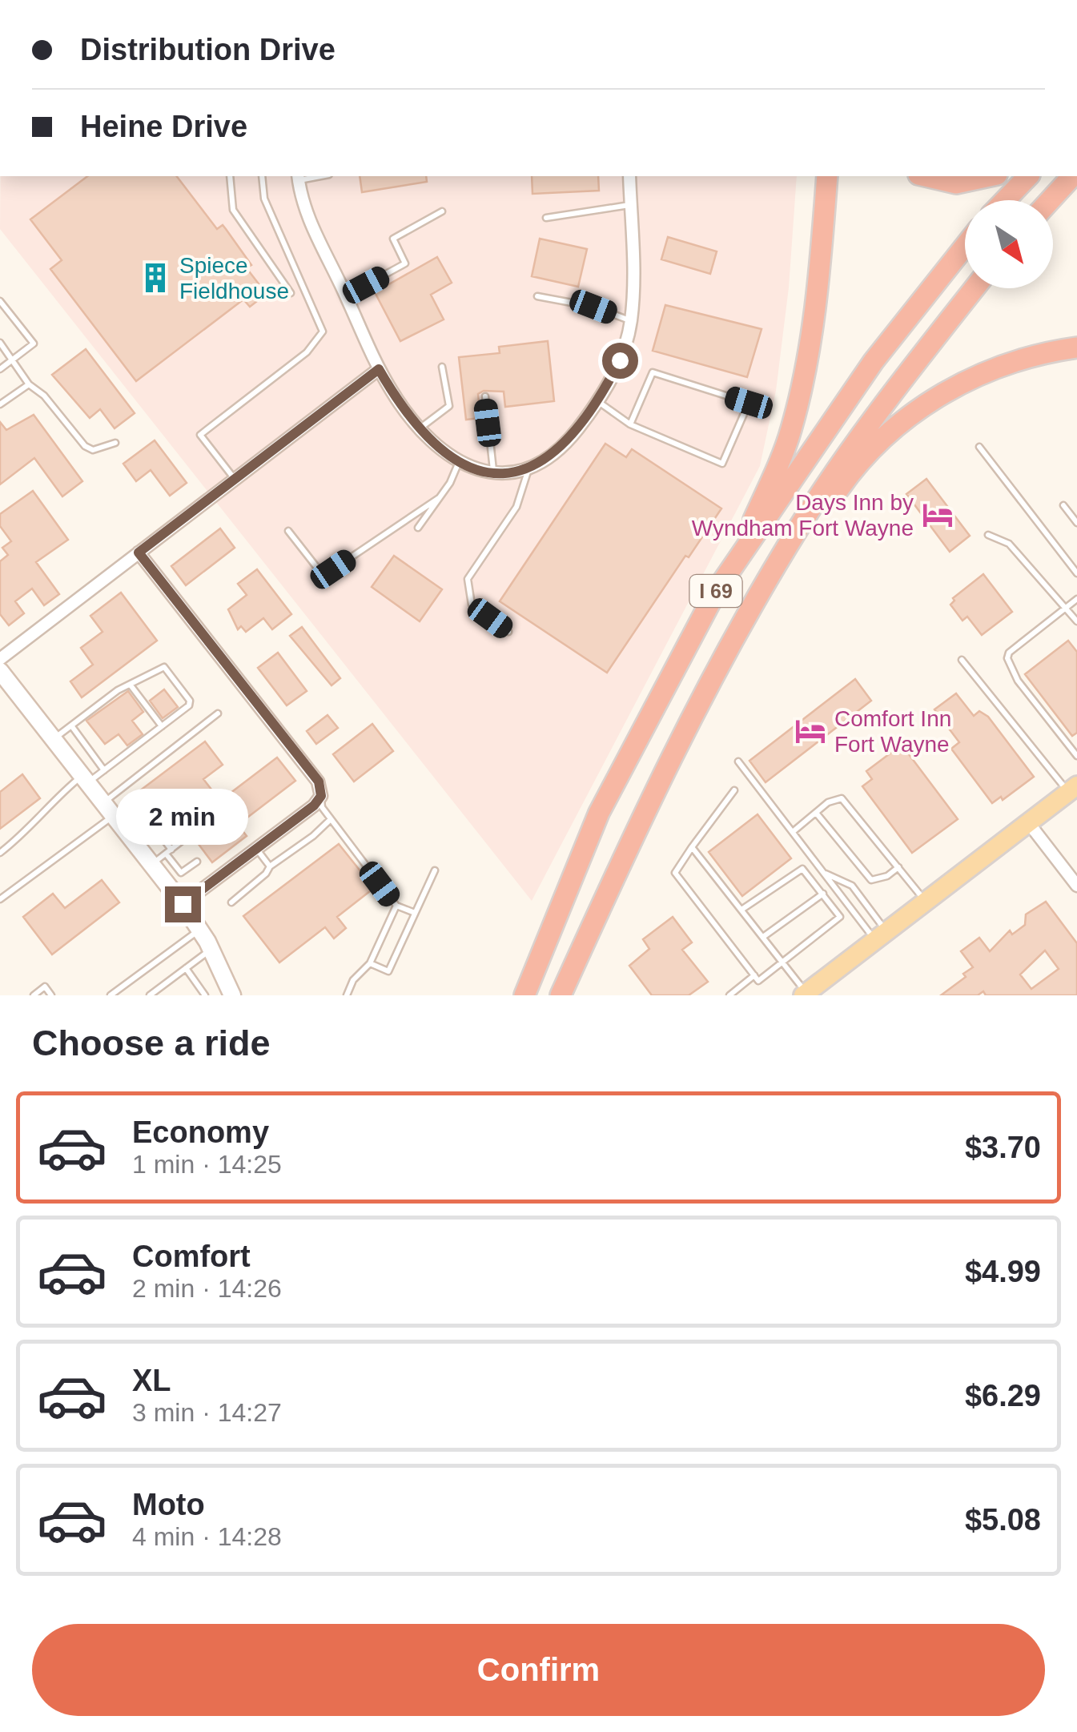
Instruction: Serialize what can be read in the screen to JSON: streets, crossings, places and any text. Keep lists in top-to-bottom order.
{
  "streets": {
    "highway": ["I 69"]
  },
  "places": {
    "building": ["Spiece Fieldhouse"],
    "hotel": ["Days Inn by Wyndham Fort Wayne", "Comfort Inn Fort Wayne"]
  },
  "north": "bottom right",
  "page": {
    "banner": ["Distribution Drive", "Heine Drive"],
    "bubble": "2 min",
    "heading": "Choose a ride",
    "list": [
      {
        "name": "Economy",
        "note": "1 min · 14:25",
        "value": "$3.70"
      },
      {
        "name": "Comfort",
        "note": "2 min · 14:26",
        "value": "$4.99"
      },
      {
        "name": "XL",
        "note": "3 min · 14:27",
        "value": "$6.29"
      },
      {
        "name": "Moto",
        "note": "4 min · 14:28",
        "value": "$5.08"
      }
    ],
    "buttons": "Confirm"
  }
}
